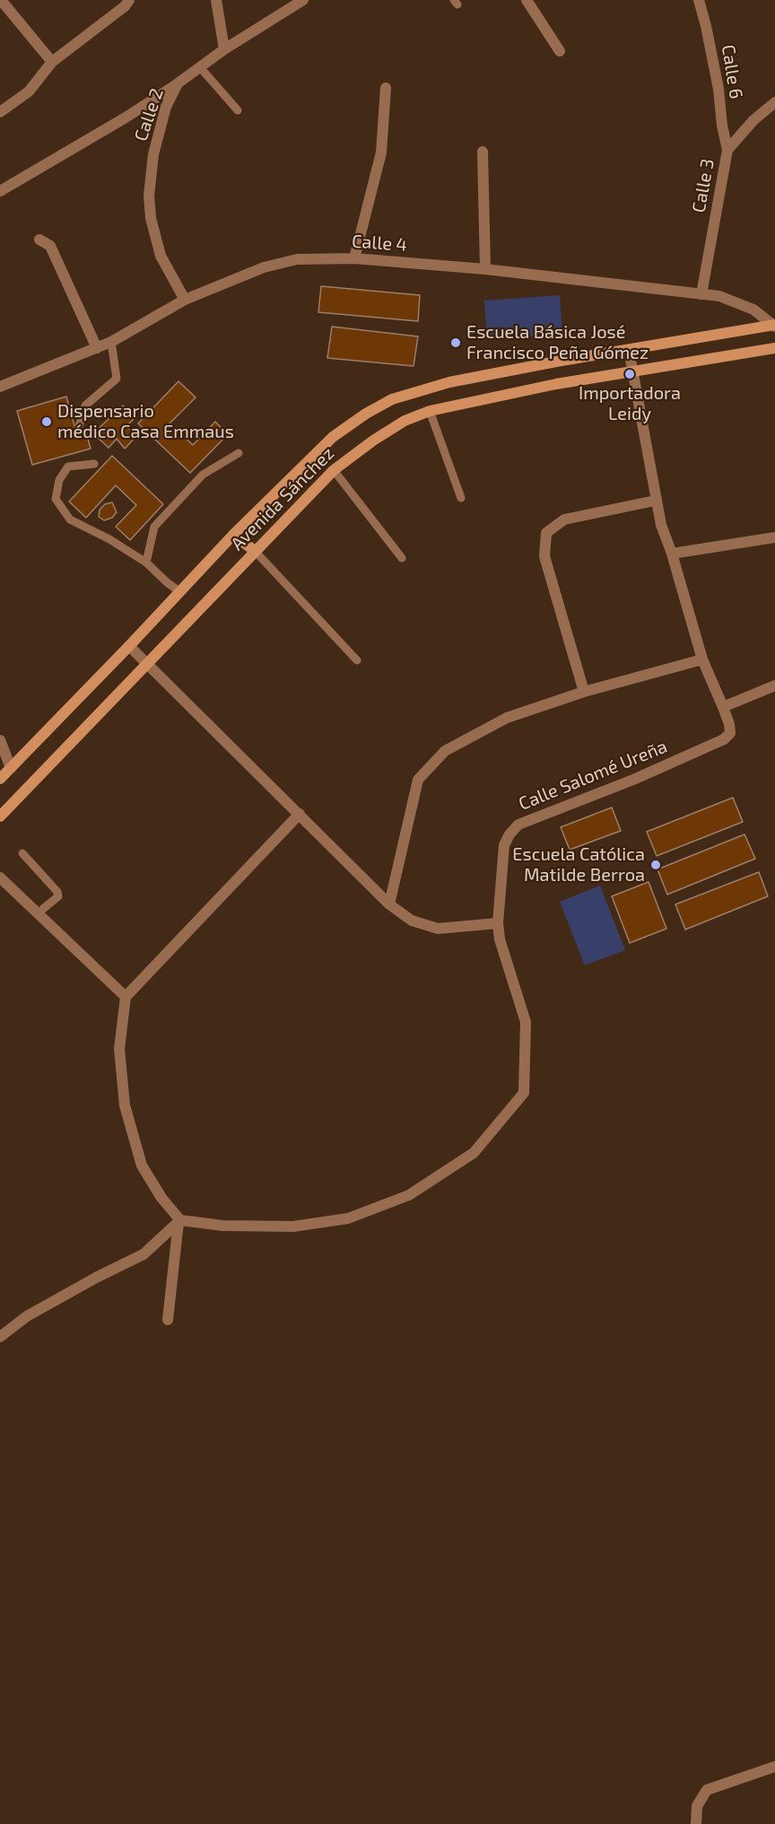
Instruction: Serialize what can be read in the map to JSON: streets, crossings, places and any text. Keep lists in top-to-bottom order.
{
  "streets": {
    "street": [
      "Calle 6",
      "Calle 2",
      "Calle 3",
      "Calle 4",
      "Avenida Sánchez",
      "Calle Salomé Ureña"
    ]
  },
  "crossings": [
    ["Calle 6", "Calle 3"],
    ["Calle 2", "Calle 4"],
    ["Calle 3", "Calle 4"],
    ["Calle 4", "Avenida Sánchez"],
    ["Avenida Sánchez", "Calle Salomé Ureña"]
  ],
  "places": [
    "Escuela Básica José Francisco Peña Gómez",
    "Importadora Leidy",
    "Dispensario médico Casa Emmaus",
    "Escuela Católica Matilde Berroa"
  ]
}
